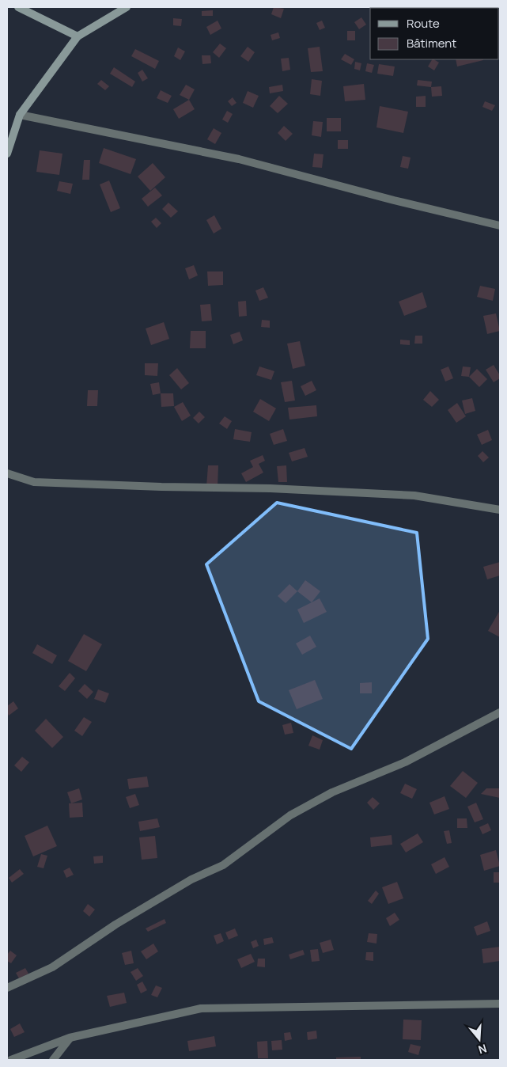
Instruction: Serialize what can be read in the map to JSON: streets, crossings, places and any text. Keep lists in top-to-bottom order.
{
  "legend": ["Route", "Bâtiment"],
  "north": "bottom"
}
